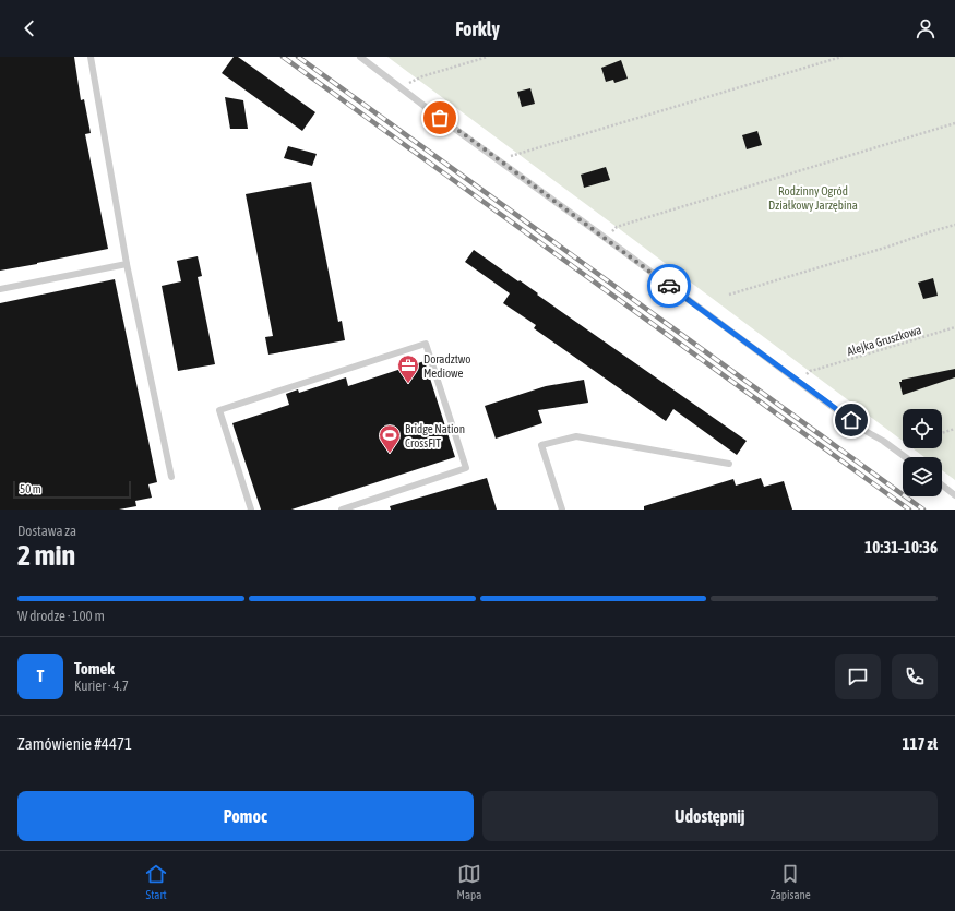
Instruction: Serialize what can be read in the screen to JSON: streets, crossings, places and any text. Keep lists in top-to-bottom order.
{
  "streets": {
    "path": ["Alejka Gruszkowa"]
  },
  "parks": ["Rodzinny Ogród Działkowy Jarzębina"],
  "places": {
    "office": ["Doradztwo Mediowe"],
    "sports": ["Bridge Nation CrossFIT"]
  },
  "scale_bar": "50 m",
  "page": {
    "header": "Forkly",
    "scale": "50 m",
    "heading": ["2 min", "Dostawa za", "10:31–10:36"],
    "panel": [
      "Tomek",
      "Kurier · 4.7",
      "Zamówienie #4471",
      "117 zł"
    ],
    "bar": "W drodze · 100 m",
    "round": "T",
    "buttons": ["Pomoc", "Udostępnij"],
    "tabs": ["Start", "Mapa", "Zapisane"]
  }
}
